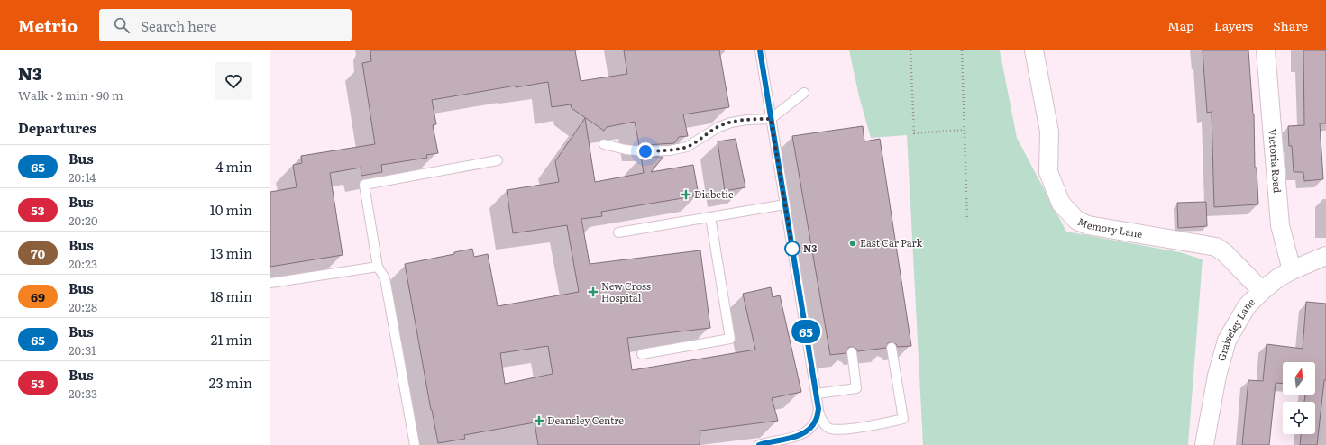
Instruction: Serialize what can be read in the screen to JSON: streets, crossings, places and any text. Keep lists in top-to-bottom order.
{
  "streets": {
    "street": ["Victoria Road", "Memory Lane", "Graiseley Lane"]
  },
  "crossings": [
    ["Victoria Road", "Graiseley Lane"],
    ["Memory Lane", "Graiseley Lane"]
  ],
  "places": {
    "health": ["Diabetic", "New Cross Hospital", "Deansley Centre"],
    "other": ["East Car Park", "N3"]
  },
  "lines": ["bus line 65"],
  "north": "top",
  "page": {
    "header": "Metrio",
    "search": "Search here",
    "nav": ["Map", "Layers", "Share"],
    "heading": [
      ["N3", "Walk · 2 min · 90 m"],
      "Departures"
    ],
    "on_map": "65",
    "list": [
      {
        "mark": "65",
        "name": "Bus",
        "note": "20:14",
        "value": "4 min"
      },
      {
        "mark": "53",
        "name": "Bus",
        "note": "20:20",
        "value": "10 min"
      },
      {
        "mark": "70",
        "name": "Bus",
        "note": "20:23",
        "value": "13 min"
      },
      {
        "mark": "69",
        "name": "Bus",
        "note": "20:28",
        "value": "18 min"
      },
      {
        "mark": "65",
        "name": "Bus",
        "note": "20:31",
        "value": "21 min"
      },
      {
        "mark": "53",
        "name": "Bus",
        "note": "20:33",
        "value": "23 min"
      }
    ]
  }
}
